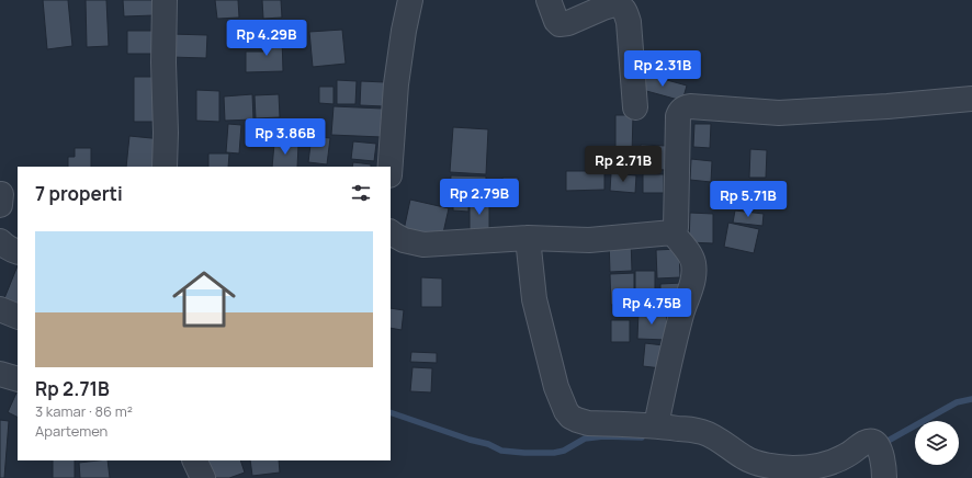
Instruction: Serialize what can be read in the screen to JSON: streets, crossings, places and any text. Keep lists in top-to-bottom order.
{
  "page": {
    "price": [
      "Rp 4.29B",
      "Rp 2.31B",
      "Rp 3.86B",
      "Rp 2.71B",
      "Rp 2.79B",
      "Rp 5.71B",
      "Rp 4.75B"
    ],
    "heading": "7 properti",
    "list": [
      {
        "name": "Rp 2.71B",
        "note": "3 kamar · 86 m² · Apartemen"
      }
    ]
  }
}
